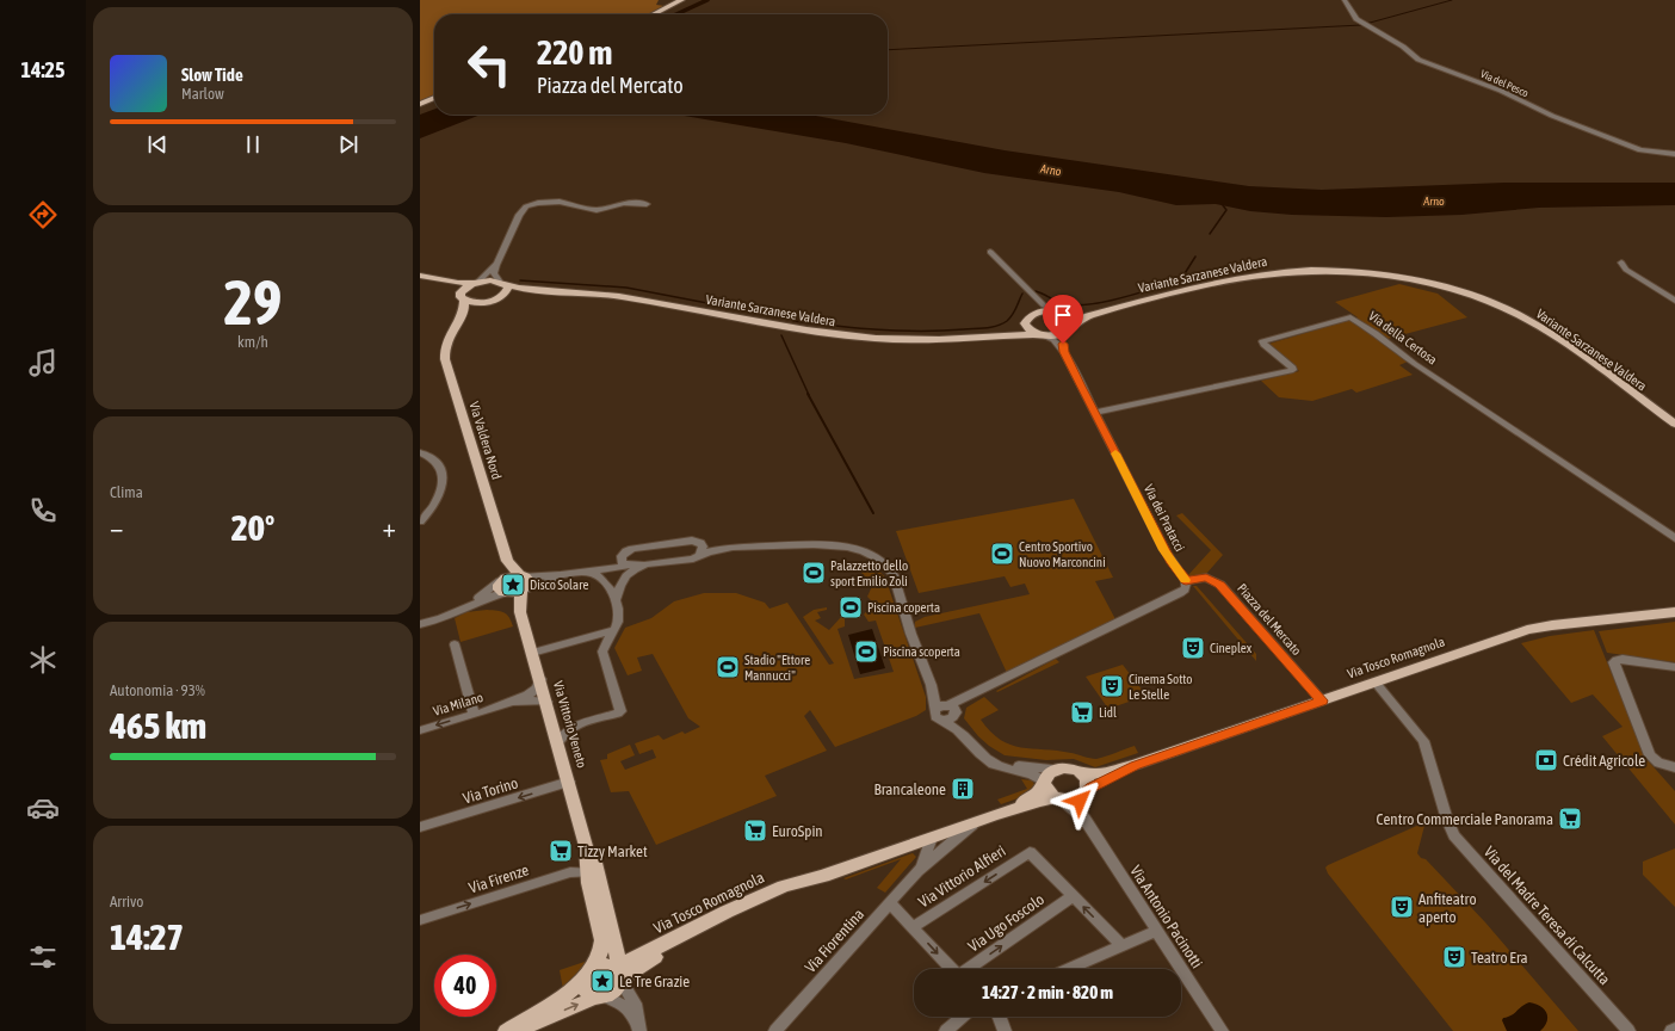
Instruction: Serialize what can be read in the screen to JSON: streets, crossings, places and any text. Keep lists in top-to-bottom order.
{
  "streets": {
    "main road": [
      "Variante Sarzanese Valdera",
      "Via Valdera Nord",
      "Via Tosco Romagnola",
      "Via Vittorio Veneto"
    ],
    "street": [
      "Via del Pesco",
      "Via della Certosa",
      "Via dei Pratacci",
      "Piazza del Mercato",
      "Via Milano",
      "Via Torino",
      "Via Vittorio Alfieri",
      "Via Firenze",
      "Via del Madre Teresa di Calcutta",
      "Via Antonio Pacinotti",
      "Via Ugo Foscolo",
      "Via Fiorentina"
    ]
  },
  "crossings": [
    ["Variante Sarzanese Valdera", "Via dei Pratacci"],
    ["Via della Certosa", "Via dei Pratacci"],
    ["Via Valdera Nord", "Via Vittorio Veneto"],
    ["Via dei Pratacci", "Piazza del Mercato"],
    ["Piazza del Mercato", "Via Tosco Romagnola"],
    ["Via Tosco Romagnola", "Via Vittorio Veneto"],
    ["Via Tosco Romagnola", "Via del Madre Teresa di Calcutta"],
    ["Via Tosco Romagnola", "Via Antonio Pacinotti"],
    ["Via Tosco Romagnola", "Via Fiorentina"],
    ["Via Milano", "Via Vittorio Veneto"],
    ["Via Vittorio Veneto", "Via Torino"],
    ["Via Vittorio Veneto", "Via Firenze"],
    ["Via Vittorio Alfieri", "Via Ugo Foscolo"]
  ],
  "one_way": ["Via Torino", "Via Vittorio Alfieri", "Via Firenze"],
  "water": ["Arno"],
  "places": {
    "sports": [
      "Centro Sportivo Nuovo Marconcini",
      "Palazzetto dello sport Emilio Zoli",
      "Piscina coperta",
      "Piscina scoperta",
      "Stadio \"Ettore Mannucci\""
    ],
    "place": ["Disco Solare", "Le Tre Grazie"],
    "theatre": [
      "Cineplex",
      "Cinema Sotto Le Stelle",
      "Anfiteatro aperto",
      "Teatro Era"
    ],
    "supermarket": [
      "Lidl",
      "Centro Commerciale Panorama",
      "EuroSpin",
      "Tizzy Market"
    ],
    "bank": ["Crédit Agricole"],
    "building": ["Brancaleone"]
  },
  "page": {
    "tabs": "14:25",
    "turn": ["220 m", "Piazza del Mercato"],
    "song": ["Slow Tide", "Marlow"],
    "tile": [
      ["29", "km/h"],
      "Clima",
      ["Autonomia · 93%", "465 km"],
      ["Arrivo", "14:27"]
    ],
    "heat": ["−", "20°", "+"],
    "limit": "40",
    "trip": "14:27 · 2 min · 820 m"
  }
}
